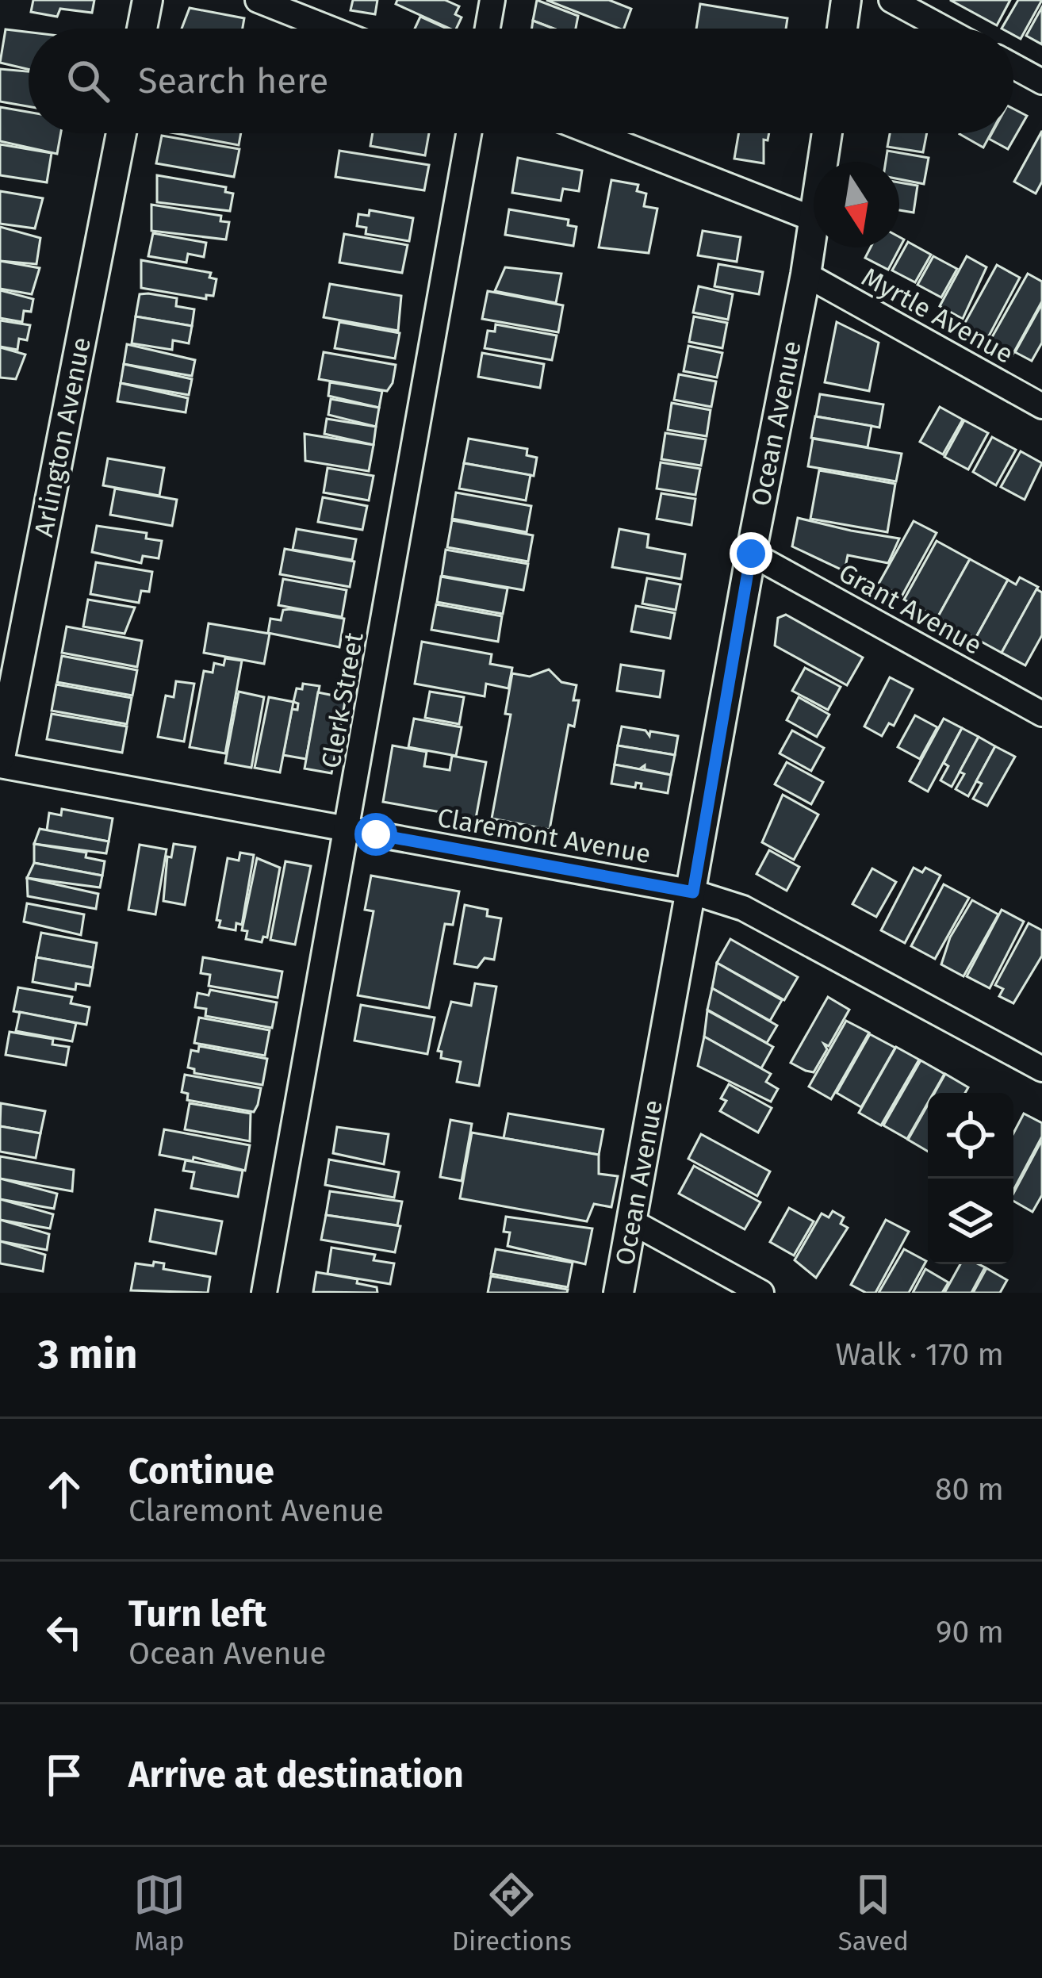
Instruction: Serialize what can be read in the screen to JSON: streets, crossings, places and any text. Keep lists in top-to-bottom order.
{
  "streets": {
    "street": [
      "Myrtle Avenue",
      "Ocean Avenue",
      "Arlington Avenue",
      "Grant Avenue",
      "Clerk Street",
      "Claremont Avenue"
    ]
  },
  "crossings": [
    ["Myrtle Avenue", "Ocean Avenue"],
    ["Ocean Avenue", "Grant Avenue"],
    ["Ocean Avenue", "Claremont Avenue"],
    ["Clerk Street", "Claremont Avenue"]
  ],
  "north": "bottom",
  "page": {
    "search": "Search here",
    "heading": ["3 min", "Walk · 170 m"],
    "list": [
      ["Continue", "Claremont Avenue", "80 m"],
      ["Turn left", "Ocean Avenue", "90 m"],
      "Arrive at destination"
    ],
    "nav": ["Map", "Directions", "Saved"]
  }
}
